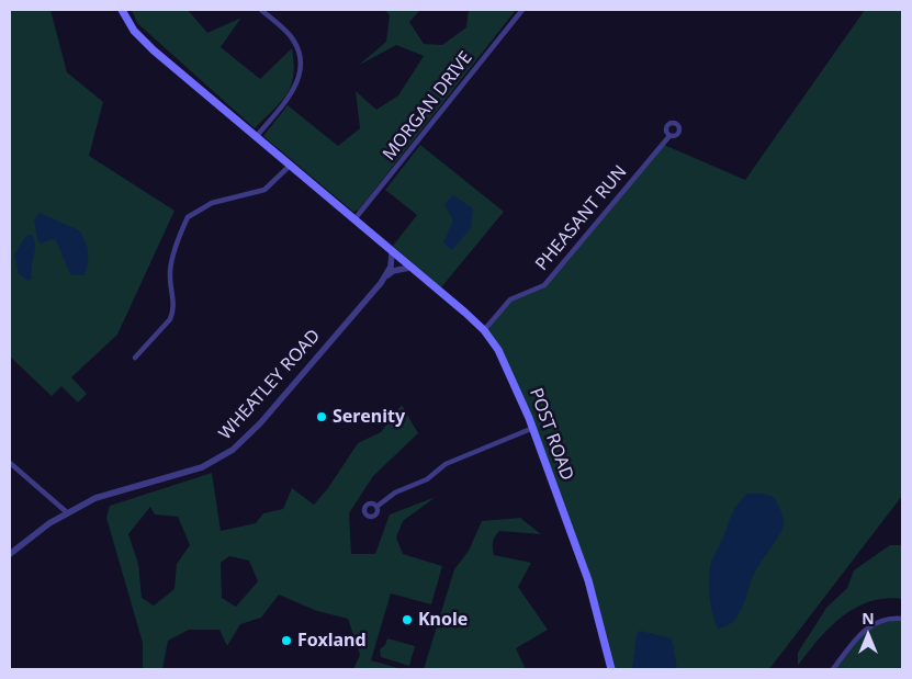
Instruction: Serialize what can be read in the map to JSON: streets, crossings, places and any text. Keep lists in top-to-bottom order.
{
  "streets": {
    "main road": ["POST ROAD"],
    "street": ["MORGAN DRIVE", "PHEASANT RUN", "WHEATLEY ROAD"]
  },
  "crossings": [
    ["PHEASANT RUN", "POST ROAD"],
    ["WHEATLEY ROAD", "POST ROAD"]
  ],
  "places": ["Serenity", "Knole", "Foxland"],
  "north": "top"
}
